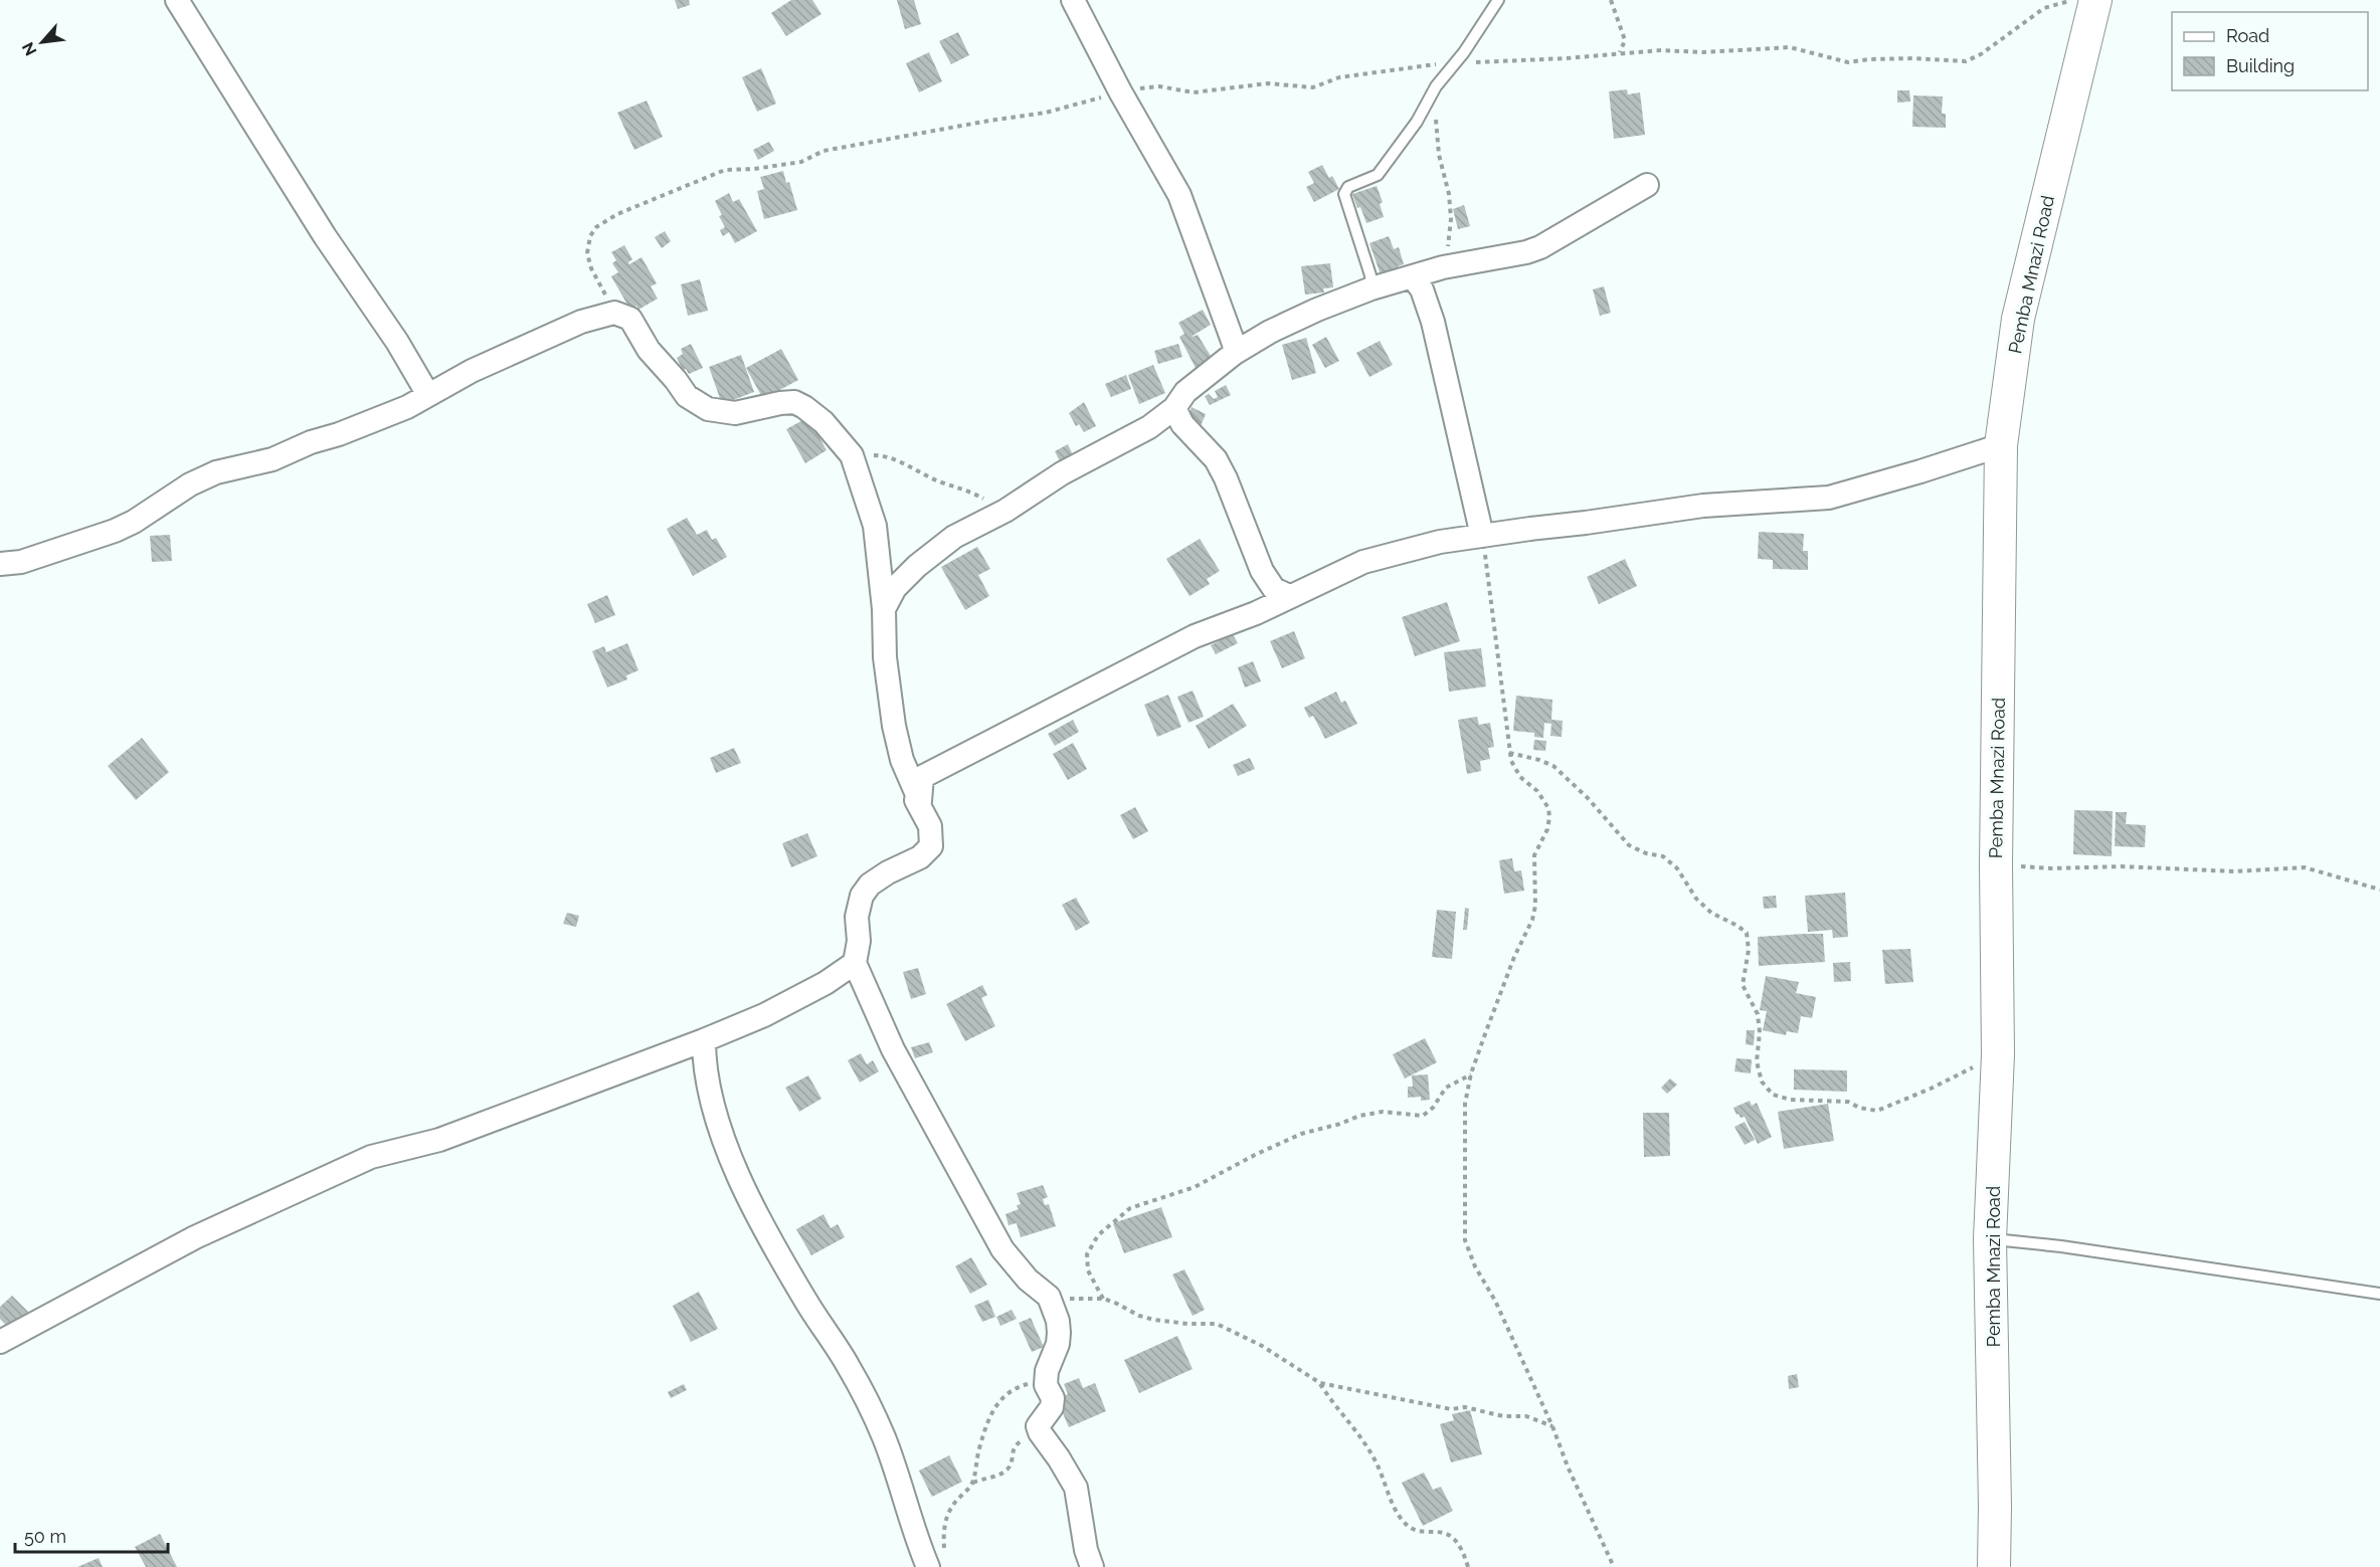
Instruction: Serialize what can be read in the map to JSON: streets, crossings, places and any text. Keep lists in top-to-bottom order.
{
  "streets": {
    "main road": ["Pemba Mnazi Road"]
  },
  "legend": ["Road", "Building"],
  "scale_bar": "50 m",
  "north": "bottom left"
}
